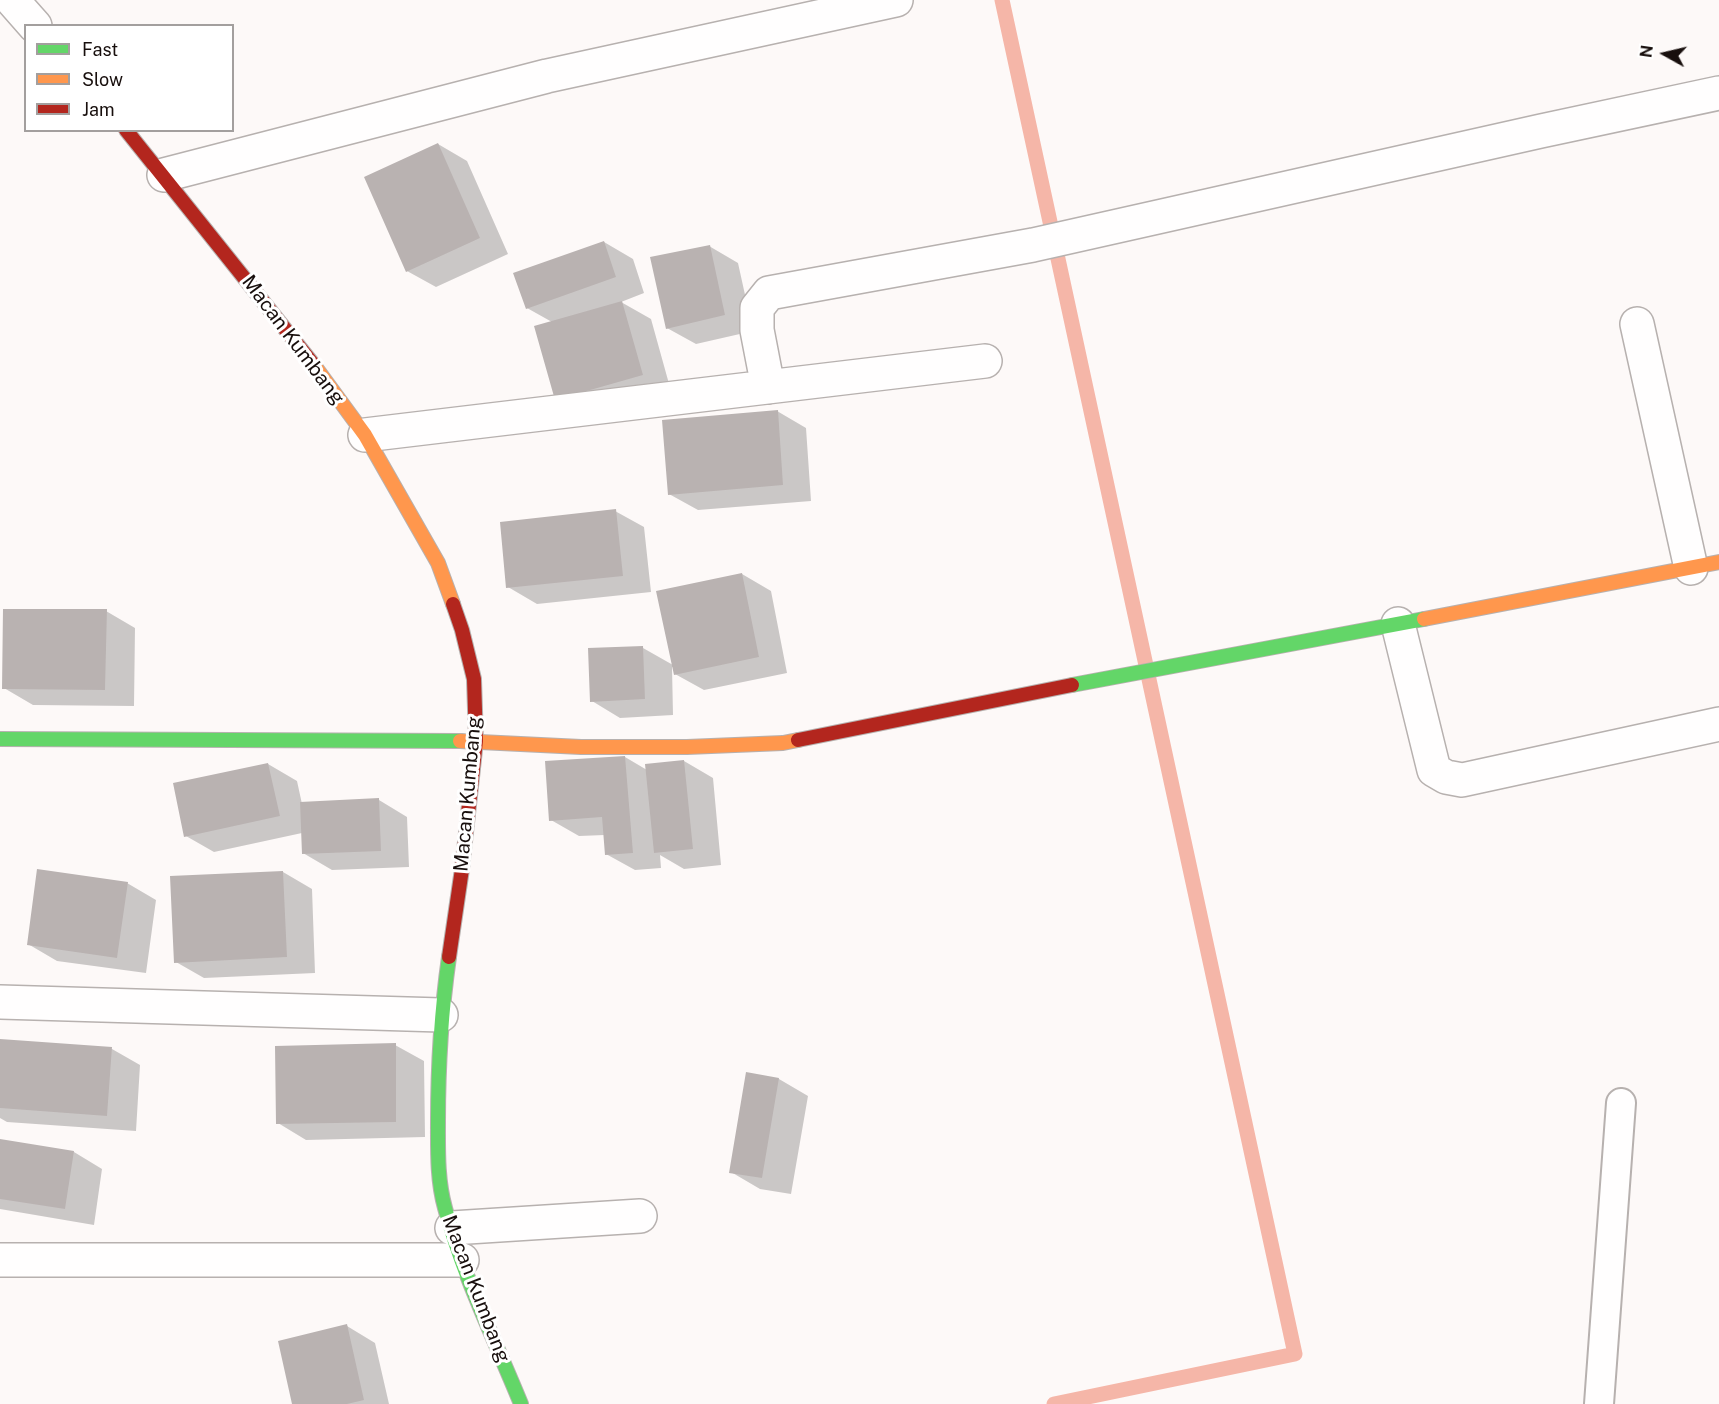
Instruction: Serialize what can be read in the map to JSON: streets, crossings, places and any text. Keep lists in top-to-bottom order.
{
  "streets": {
    "street": ["Macan Kumbang"]
  },
  "legend": ["Fast", "Slow", "Jam"],
  "north": "left"
}
